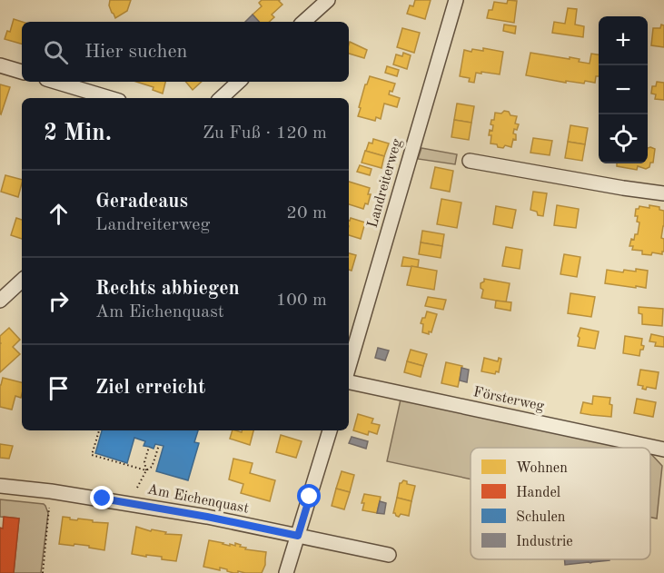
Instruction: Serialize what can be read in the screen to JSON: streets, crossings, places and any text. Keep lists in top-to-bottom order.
{
  "streets": {
    "street": ["Landreiterweg", "Försterweg", "Am Eichenquast"]
  },
  "legend": [
    "Wohnen",
    "Handel",
    "Schulen",
    "Industrie"
  ],
  "page": {
    "map_buttons": ["+", "−"],
    "search": "Hier suchen",
    "heading": ["2 Min.", "Zu Fuß · 120 m"],
    "list": [
      ["Geradeaus", "Landreiterweg", "20 m"],
      ["Rechts abbiegen", "Am Eichenquast", "100 m"],
      "Ziel erreicht"
    ]
  }
}
